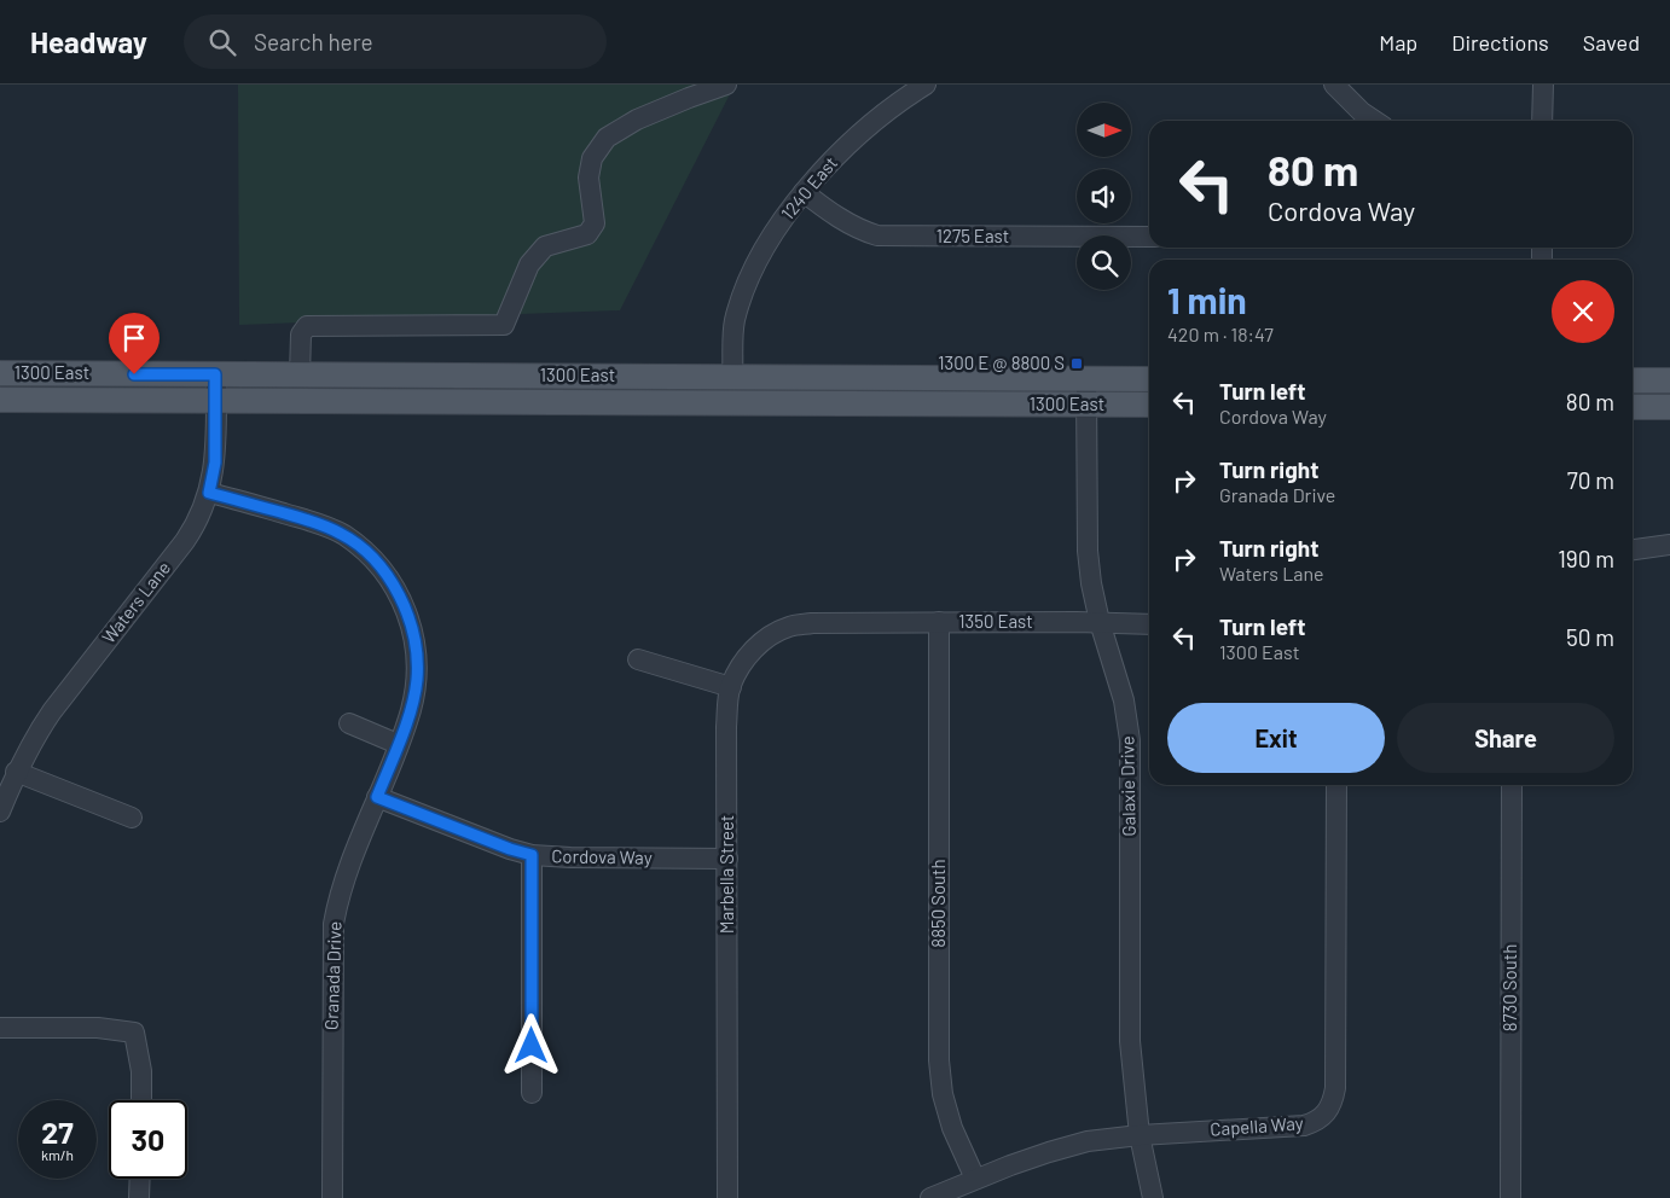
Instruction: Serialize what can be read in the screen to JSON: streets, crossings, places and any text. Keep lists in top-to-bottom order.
{
  "streets": {
    "main road": ["1300 East"],
    "street": [
      "1240 East",
      "1275 East",
      "Waters Lane",
      "1350 East",
      "Galaxie Drive",
      "Cordova Way",
      "Marbella Street",
      "8850 South",
      "Granada Drive",
      "8730 South",
      "Capella Way"
    ]
  },
  "crossings": [
    ["1240 East", "1275 East"],
    ["1240 East", "1300 East"],
    ["1300 East", "Waters Lane"],
    ["1300 East", "Galaxie Drive"],
    ["Waters Lane", "Granada Drive"],
    ["1350 East", "Galaxie Drive"],
    ["1350 East", "Marbella Street"],
    ["1350 East", "8850 South"],
    ["Galaxie Drive", "Capella Way"],
    ["Cordova Way", "Marbella Street"],
    ["Cordova Way", "Granada Drive"],
    ["8850 South", "Capella Way"]
  ],
  "places": {
    "transit": ["1300 E @ 8800 S"]
  },
  "north": "right",
  "page": {
    "header": "Headway",
    "search": "Search here",
    "nav": ["Map", "Directions", "Saved"],
    "turn": ["80 m", "Cordova Way"],
    "heading": ["1 min", "420 m · 18:47"],
    "list": [
      {
        "name": "Turn left",
        "note": "Cordova Way",
        "value": "80 m"
      },
      {
        "name": "Turn right",
        "note": "Granada Drive",
        "value": "70 m"
      },
      {
        "name": "Turn right",
        "note": "Waters Lane",
        "value": "190 m"
      },
      {
        "name": "Turn left",
        "note": "1300 East",
        "value": "50 m"
      }
    ],
    "buttons": ["Exit", "Share"],
    "speed": "27 km/h",
    "limit": "30"
  }
}
